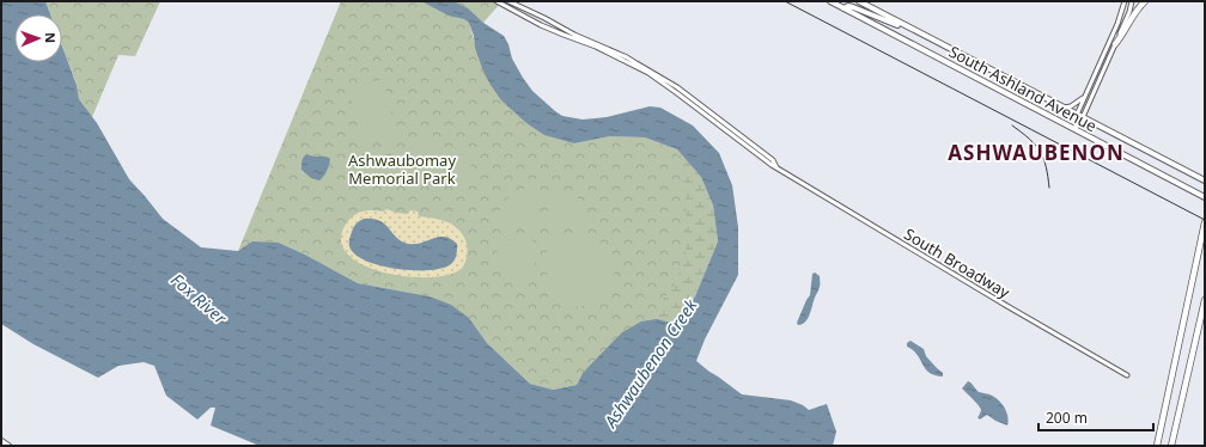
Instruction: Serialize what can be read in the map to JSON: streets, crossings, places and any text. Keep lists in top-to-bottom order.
{
  "streets": {
    "main road": ["South Ashland Avenue"],
    "street": ["South Broadway"]
  },
  "districts": ["ASHWAUBENON"],
  "water": ["Fox River", "Ashwaubenon Creek"],
  "parks": ["Ashwaubomay Memorial Park"],
  "scale_bar": "200 m",
  "north": "right"
}
